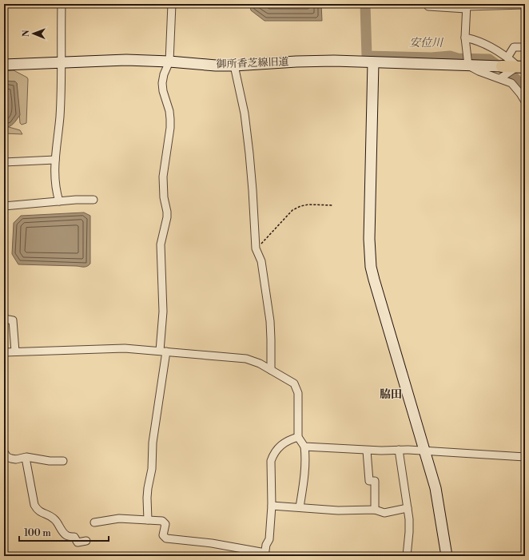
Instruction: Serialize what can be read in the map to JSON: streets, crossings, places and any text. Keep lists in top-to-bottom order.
{
  "streets": {
    "street": ["御所香芝線旧道"]
  },
  "districts": ["脇田"],
  "water": ["安位川"],
  "scale_bar": "100 m",
  "north": "left"
}
